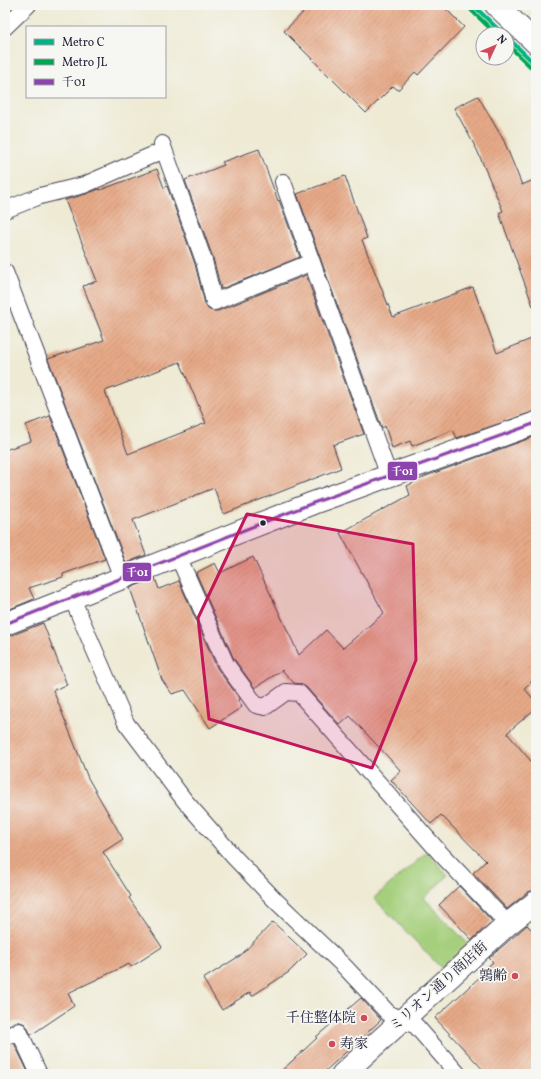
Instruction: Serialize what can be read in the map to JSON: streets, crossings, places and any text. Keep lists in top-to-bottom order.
{
  "streets": {
    "street": ["ミリオン通り商店街"]
  },
  "places": ["鶉齢", "千住整体院", "寿家"],
  "lines": ["metro line C", "metro line JL", "transit line 千01"],
  "legend": ["Metro C", "Metro JL", "千01"],
  "north": "top right"
}
